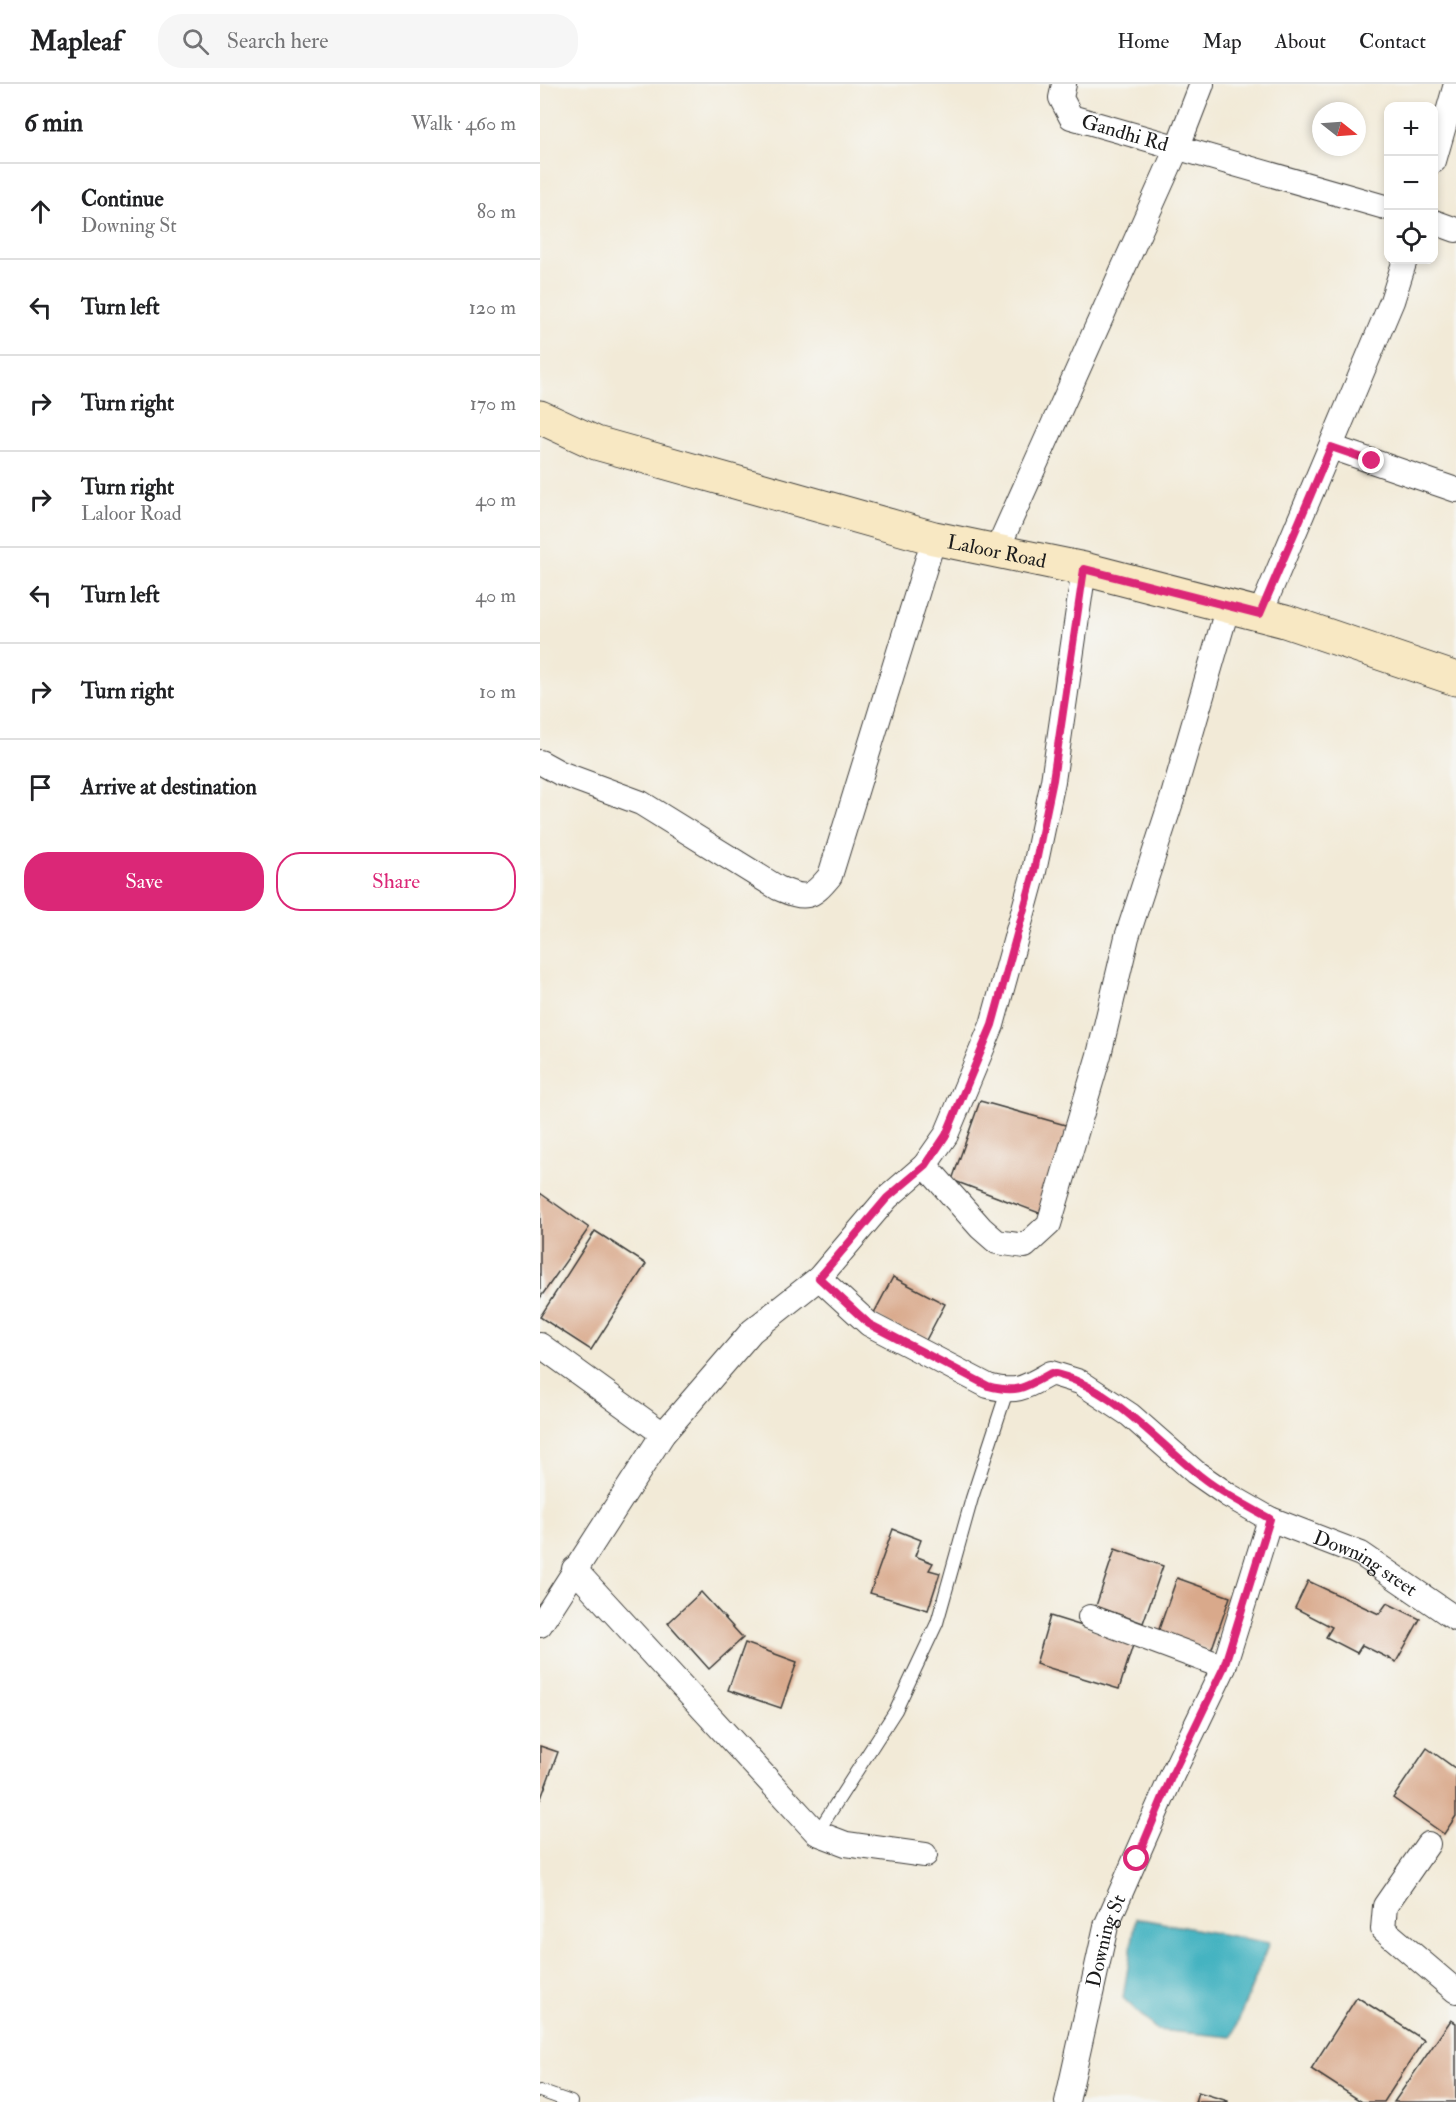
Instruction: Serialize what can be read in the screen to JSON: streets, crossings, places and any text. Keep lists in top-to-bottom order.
{
  "streets": {
    "street": [
      "Gandhi Rd",
      "Laloor Road",
      "Downing sreet",
      "Downing St"
    ]
  },
  "crossings": [
    ["Downing sreet", "Downing St"]
  ],
  "north": "right",
  "page": {
    "header": "Mapleaf",
    "search": "Search here",
    "nav": [
      "Home",
      "Map",
      "About",
      "Contact"
    ],
    "heading": ["6 min", "Walk · 460 m"],
    "map_buttons": ["+", "−"],
    "list": [
      ["Continue", "Downing St", "80 m"],
      ["Turn left", "120 m"],
      ["Turn right", "170 m"],
      ["Turn right", "Laloor Road", "40 m"],
      ["Turn left", "40 m"],
      ["Turn right", "10 m"],
      "Arrive at destination"
    ],
    "buttons": ["Save", "Share"]
  }
}
